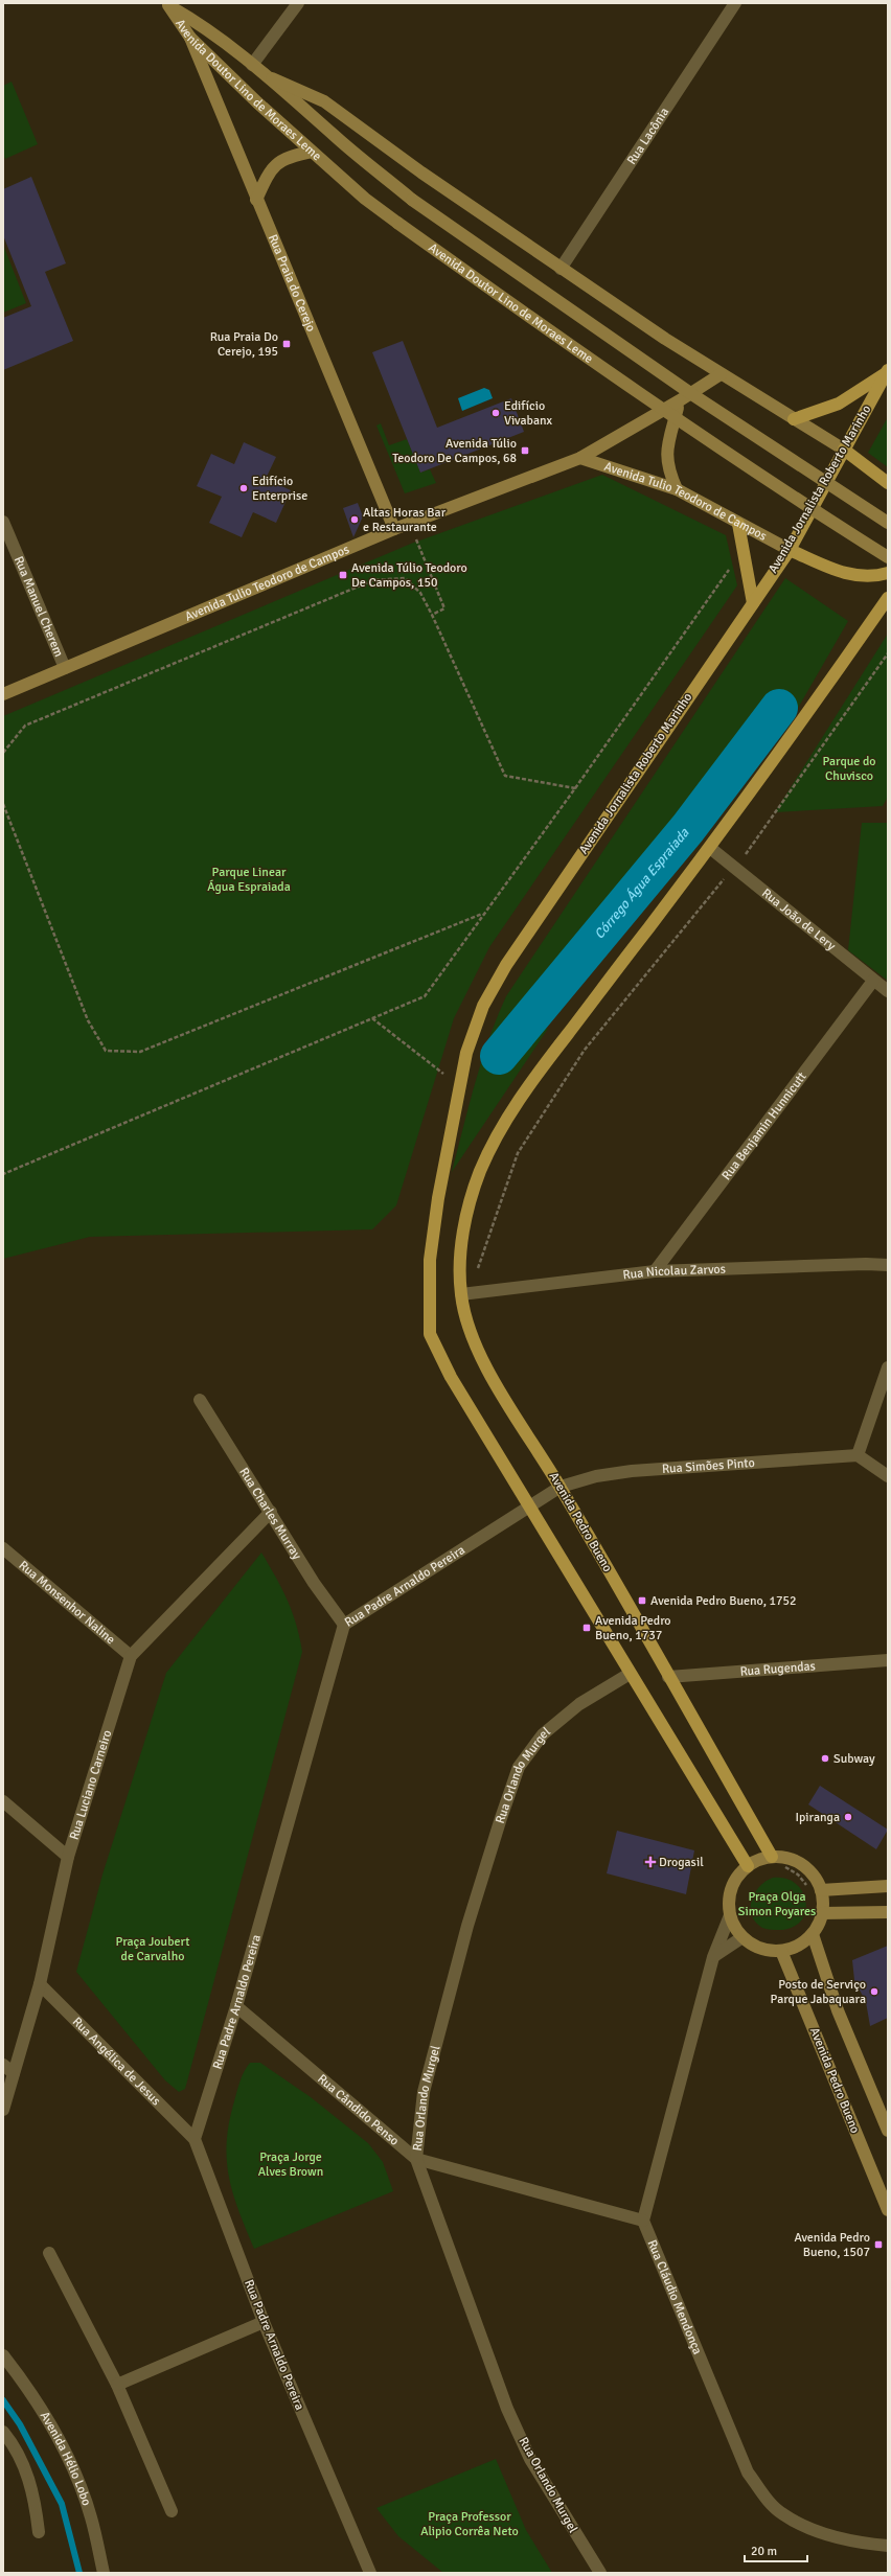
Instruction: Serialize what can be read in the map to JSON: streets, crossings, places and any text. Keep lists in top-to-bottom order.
{
  "streets": {
    "main road": ["Avenida Jornalista Roberto Marinho", "Avenida Pedro Bueno"],
    "street": [
      "Avenida Doutor Lino de Moraes Leme",
      "Rua Lacônia",
      "Rua Praia do Cerejo",
      "Avenida Tulio Teodoro de Campos",
      "Rua Manuel Cherem",
      "Rua João de Lery",
      "Rua Benjamin Hunnicutt",
      "Rua Nicolau Zarvos",
      "Rua Simões Pinto",
      "Rua Charles Murray",
      "Rua Padre Arnaldo Pereira",
      "Rua Monsenhor Naline",
      "Rua Rugendas",
      "Rua Orlando Murgel",
      "Rua Luciano Carneiro",
      "Rua Angélica de Jesus",
      "Rua Cândido Penso",
      "Rua Cláudio Mendonça",
      "Avenida Hélio Lobo"
    ]
  },
  "crossings": [
    ["Avenida Doutor Lino de Moraes Leme", "Rua Lacônia"],
    ["Avenida Doutor Lino de Moraes Leme", "Rua Praia do Cerejo"],
    ["Avenida Doutor Lino de Moraes Leme", "Avenida Jornalista Roberto Marinho"],
    ["Avenida Doutor Lino de Moraes Leme", "Avenida Tulio Teodoro de Campos"],
    ["Rua Praia do Cerejo", "Avenida Tulio Teodoro de Campos"],
    ["Avenida Jornalista Roberto Marinho", "Avenida Tulio Teodoro de Campos"],
    ["Avenida Jornalista Roberto Marinho", "Rua Simões Pinto"],
    ["Avenida Jornalista Roberto Marinho", "Rua Padre Arnaldo Pereira"],
    ["Avenida Tulio Teodoro de Campos", "Rua Manuel Cherem"],
    ["Rua João de Lery", "Rua Benjamin Hunnicutt"],
    ["Rua João de Lery", "Avenida Pedro Bueno"],
    ["Rua Benjamin Hunnicutt", "Rua Nicolau Zarvos"],
    ["Rua Nicolau Zarvos", "Avenida Pedro Bueno"],
    ["Rua Simões Pinto", "Avenida Pedro Bueno"],
    ["Rua Simões Pinto", "Rua Padre Arnaldo Pereira"],
    ["Rua Charles Murray", "Rua Padre Arnaldo Pereira"],
    ["Rua Charles Murray", "Rua Luciano Carneiro"],
    ["Avenida Pedro Bueno", "Rua Rugendas"],
    ["Rua Padre Arnaldo Pereira", "Rua Angélica de Jesus"],
    ["Rua Padre Arnaldo Pereira", "Rua Cândido Penso"],
    ["Rua Monsenhor Naline", "Rua Luciano Carneiro"],
    ["Rua Orlando Murgel", "Rua Cândido Penso"],
    ["Rua Luciano Carneiro", "Rua Angélica de Jesus"],
    ["Rua Cândido Penso", "Rua Cláudio Mendonça"]
  ],
  "water": ["Córrego Água Espraiada"],
  "parks": [
    "Parque do Chuvisco",
    "Parque Linear Água Espraiada",
    "Praça Olga Simon Poyares",
    "Praça Joubert de Carvalho",
    "Praça Jorge Alves Brown",
    "Praça Professor Alipio Corrêa Neto"
  ],
  "places": {
    "transit": [
      "Rua Praia Do Cerejo, 195",
      "Avenida Túlio Teodoro De Campos, 68",
      "Avenida Túlio Teodoro De Campos, 150",
      "Avenida Pedro Bueno, 1752",
      "Avenida Pedro Bueno, 1737",
      "Avenida Pedro Bueno, 1507"
    ],
    "other": [
      "Edifício Vivabanx",
      "Edifício Enterprise",
      "Altas Horas Bar e Restaurante",
      "Subway",
      "Ipiranga",
      "Posto de Serviço Parque Jabaquara"
    ],
    "health": ["Drogasil"]
  },
  "scale_bar": "20 m"
}
